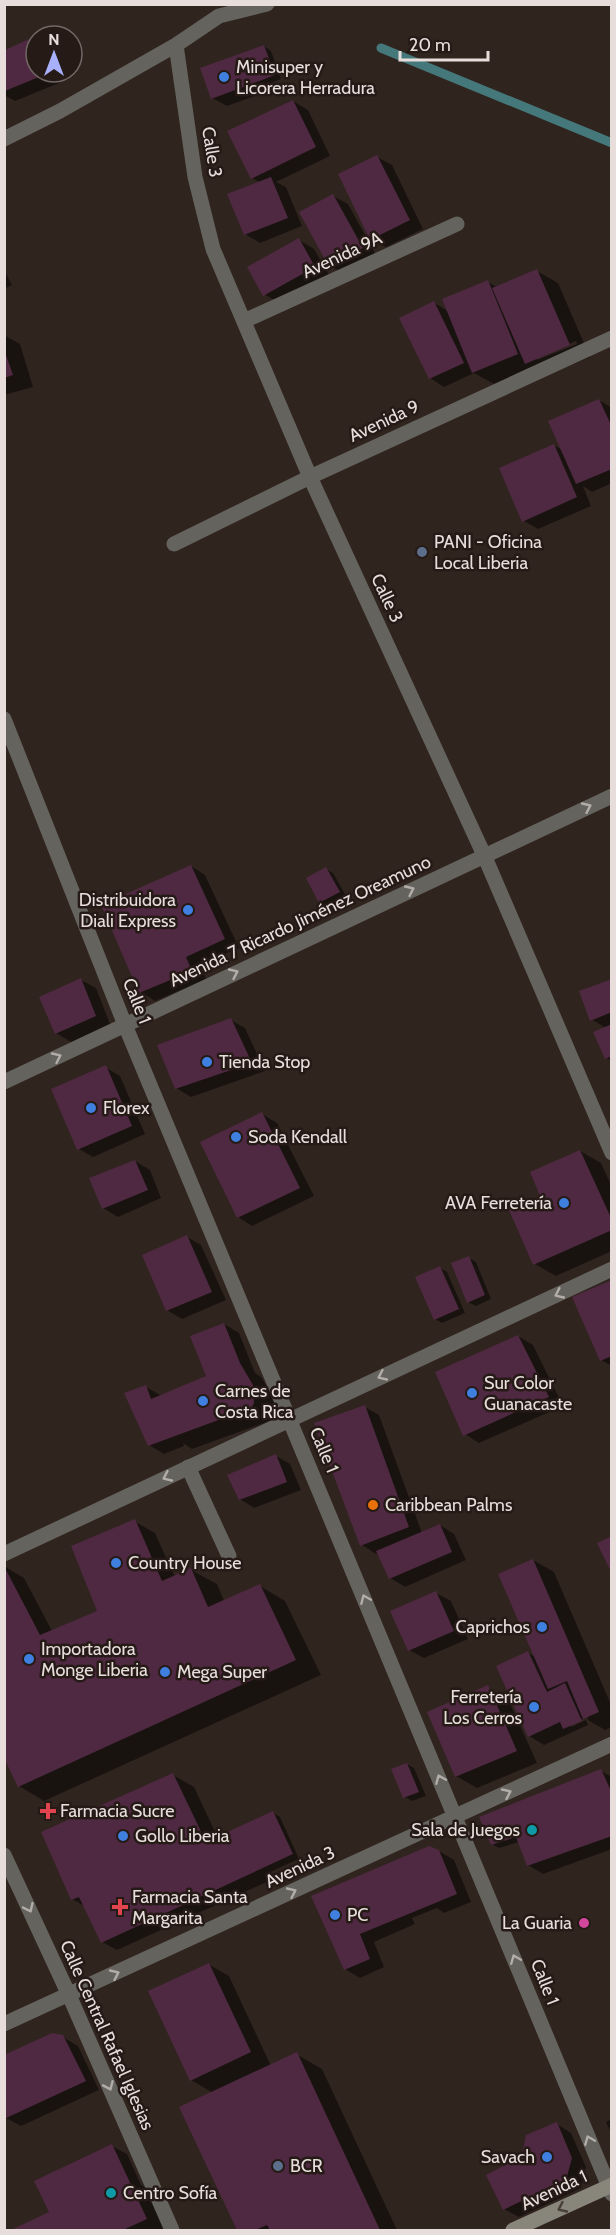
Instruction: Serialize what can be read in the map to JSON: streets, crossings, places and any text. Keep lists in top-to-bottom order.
{
  "streets": {
    "street": [
      "Calle 3",
      "Avenida 9A",
      "Avenida 9",
      "Avenida 7 Ricardo Jiménez Oreamuno",
      "Calle 1",
      "Avenida 3",
      "Calle Central Rafael Iglesias",
      "Avenida 1"
    ]
  },
  "crossings": [
    ["Calle 3", "Avenida 9A"],
    ["Calle 3", "Avenida 9"],
    ["Calle 3", "Avenida 7 Ricardo Jiménez Oreamuno"],
    ["Avenida 7 Ricardo Jiménez Oreamuno", "Calle 1"],
    ["Calle 1", "Avenida 3"],
    ["Calle 1", "Avenida 1"],
    ["Avenida 3", "Calle Central Rafael Iglesias"]
  ],
  "one_way": [
    "Avenida 7 Ricardo Jiménez Oreamuno",
    "Calle 1",
    "Avenida 3",
    "Calle Central Rafael Iglesias",
    "Avenida 1"
  ],
  "places": {
    "other": [
      "Minisuper y Licorera Herradura",
      "PANI - Oficina Local Liberia",
      "Distribuidora Diali Express",
      "Tienda Stop",
      "Florex",
      "Soda Kendall",
      "AVA Ferretería",
      "Sur Color Guanacaste",
      "Carnes de Costa Rica",
      "Caribbean Palms",
      "Country House",
      "Caprichos",
      "Importadora Monge Liberia",
      "Mega Super",
      "Ferretería Los Cerros",
      "Sala de Juegos",
      "Gollo Liberia",
      "PC",
      "La Guaria",
      "Savach",
      "BCR",
      "Centro Sofía"
    ],
    "health": ["Farmacia Sucre", "Farmacia Santa Margarita"]
  },
  "scale_bar": "20 m",
  "north": "top"
}
